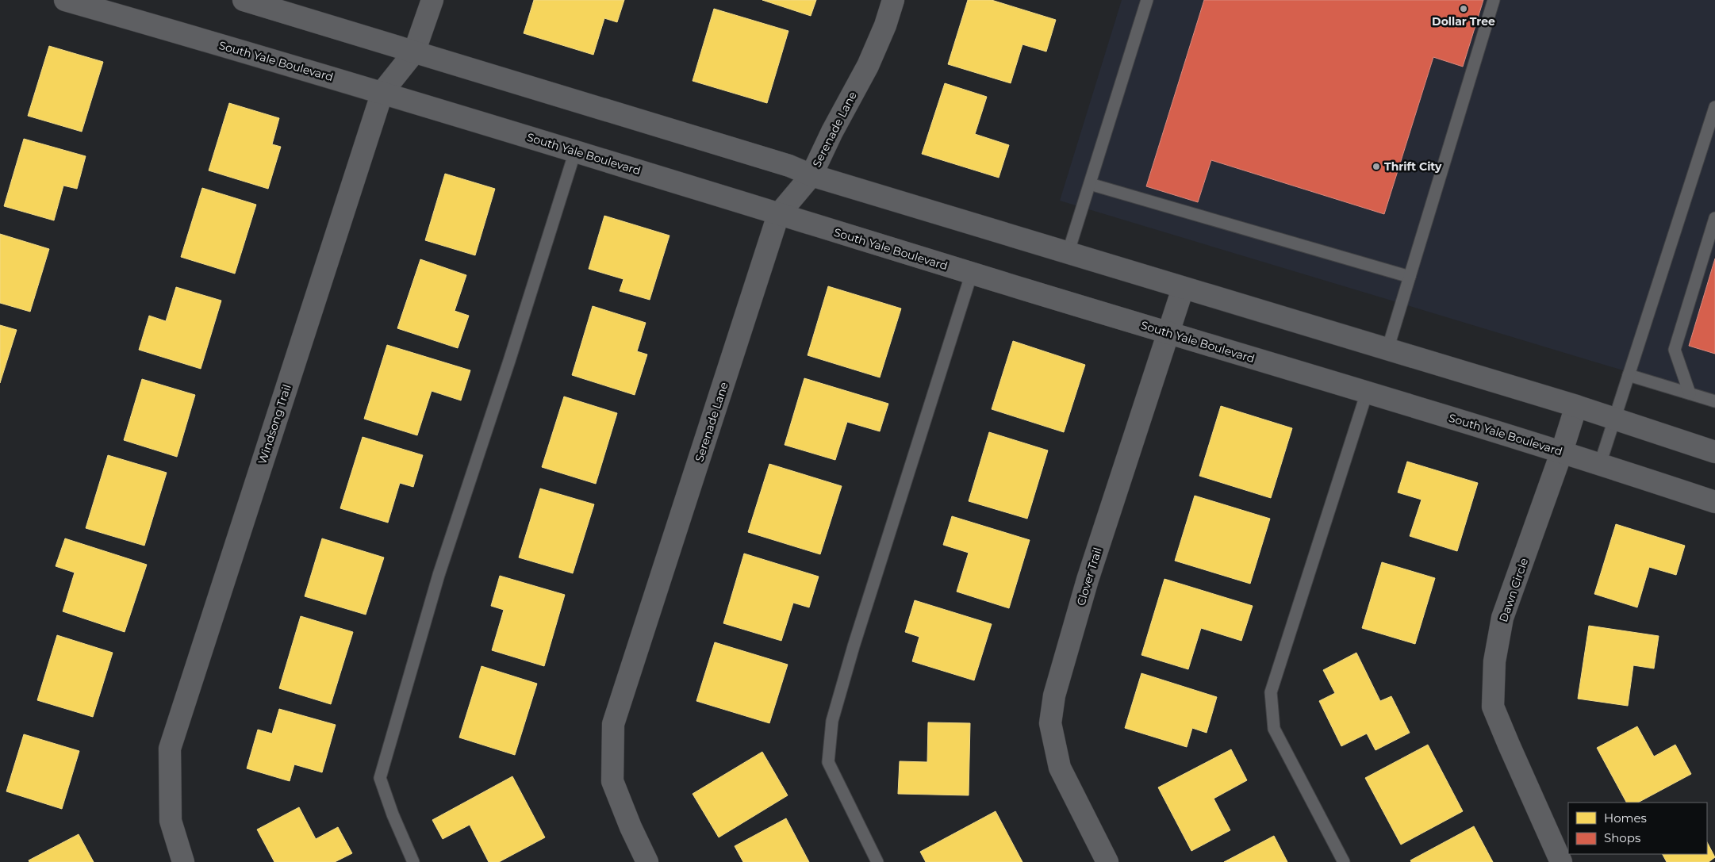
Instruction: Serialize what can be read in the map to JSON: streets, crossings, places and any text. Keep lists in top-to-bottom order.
{
  "streets": {
    "street": [
      "South Yale Boulevard",
      "Serenade Lane",
      "Windsong Trail",
      "Clover Trail",
      "Dawn Circle"
    ]
  },
  "crossings": [
    ["South Yale Boulevard", "Serenade Lane"],
    ["South Yale Boulevard", "Windsong Trail"],
    ["South Yale Boulevard", "Clover Trail"],
    ["South Yale Boulevard", "Dawn Circle"]
  ],
  "places": ["Dollar Tree", "Thrift City"],
  "legend": ["Homes", "Shops"]
}
